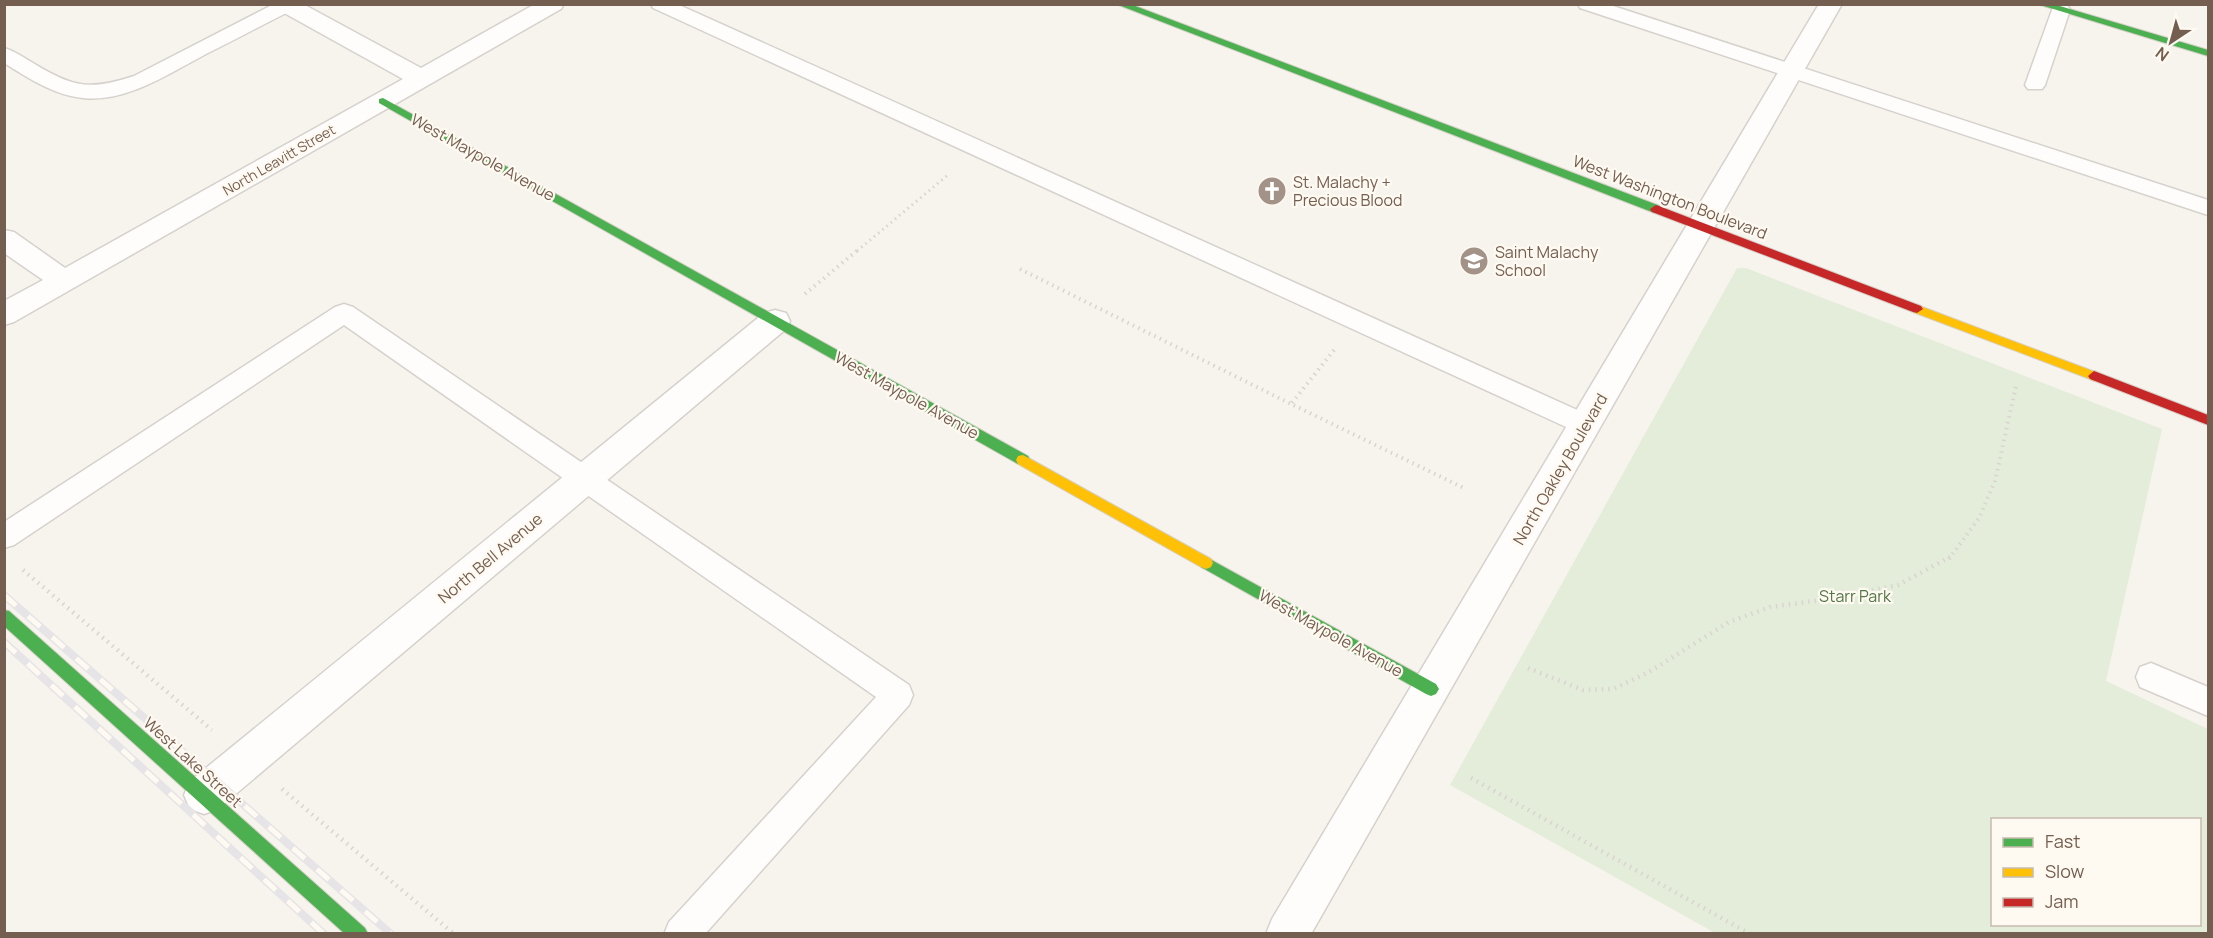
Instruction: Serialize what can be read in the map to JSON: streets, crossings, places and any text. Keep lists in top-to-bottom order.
{
  "streets": {
    "street": [
      "West Maypole Avenue",
      "North Leavitt Street",
      "West Washington Boulevard",
      "North Oakley Boulevard",
      "North Bell Avenue",
      "West Lake Street"
    ]
  },
  "crossings": [
    ["West Maypole Avenue", "North Leavitt Street"],
    ["West Maypole Avenue", "North Oakley Boulevard"],
    ["West Maypole Avenue", "North Bell Avenue"],
    ["West Washington Boulevard", "North Oakley Boulevard"],
    ["North Bell Avenue", "West Lake Street"]
  ],
  "parks": ["Starr Park"],
  "places": {
    "church": ["St. Malachy + Precious Blood"],
    "school or university": ["Saint Malachy School"]
  },
  "legend": ["Fast", "Slow", "Jam"],
  "north": "bottom left"
}
